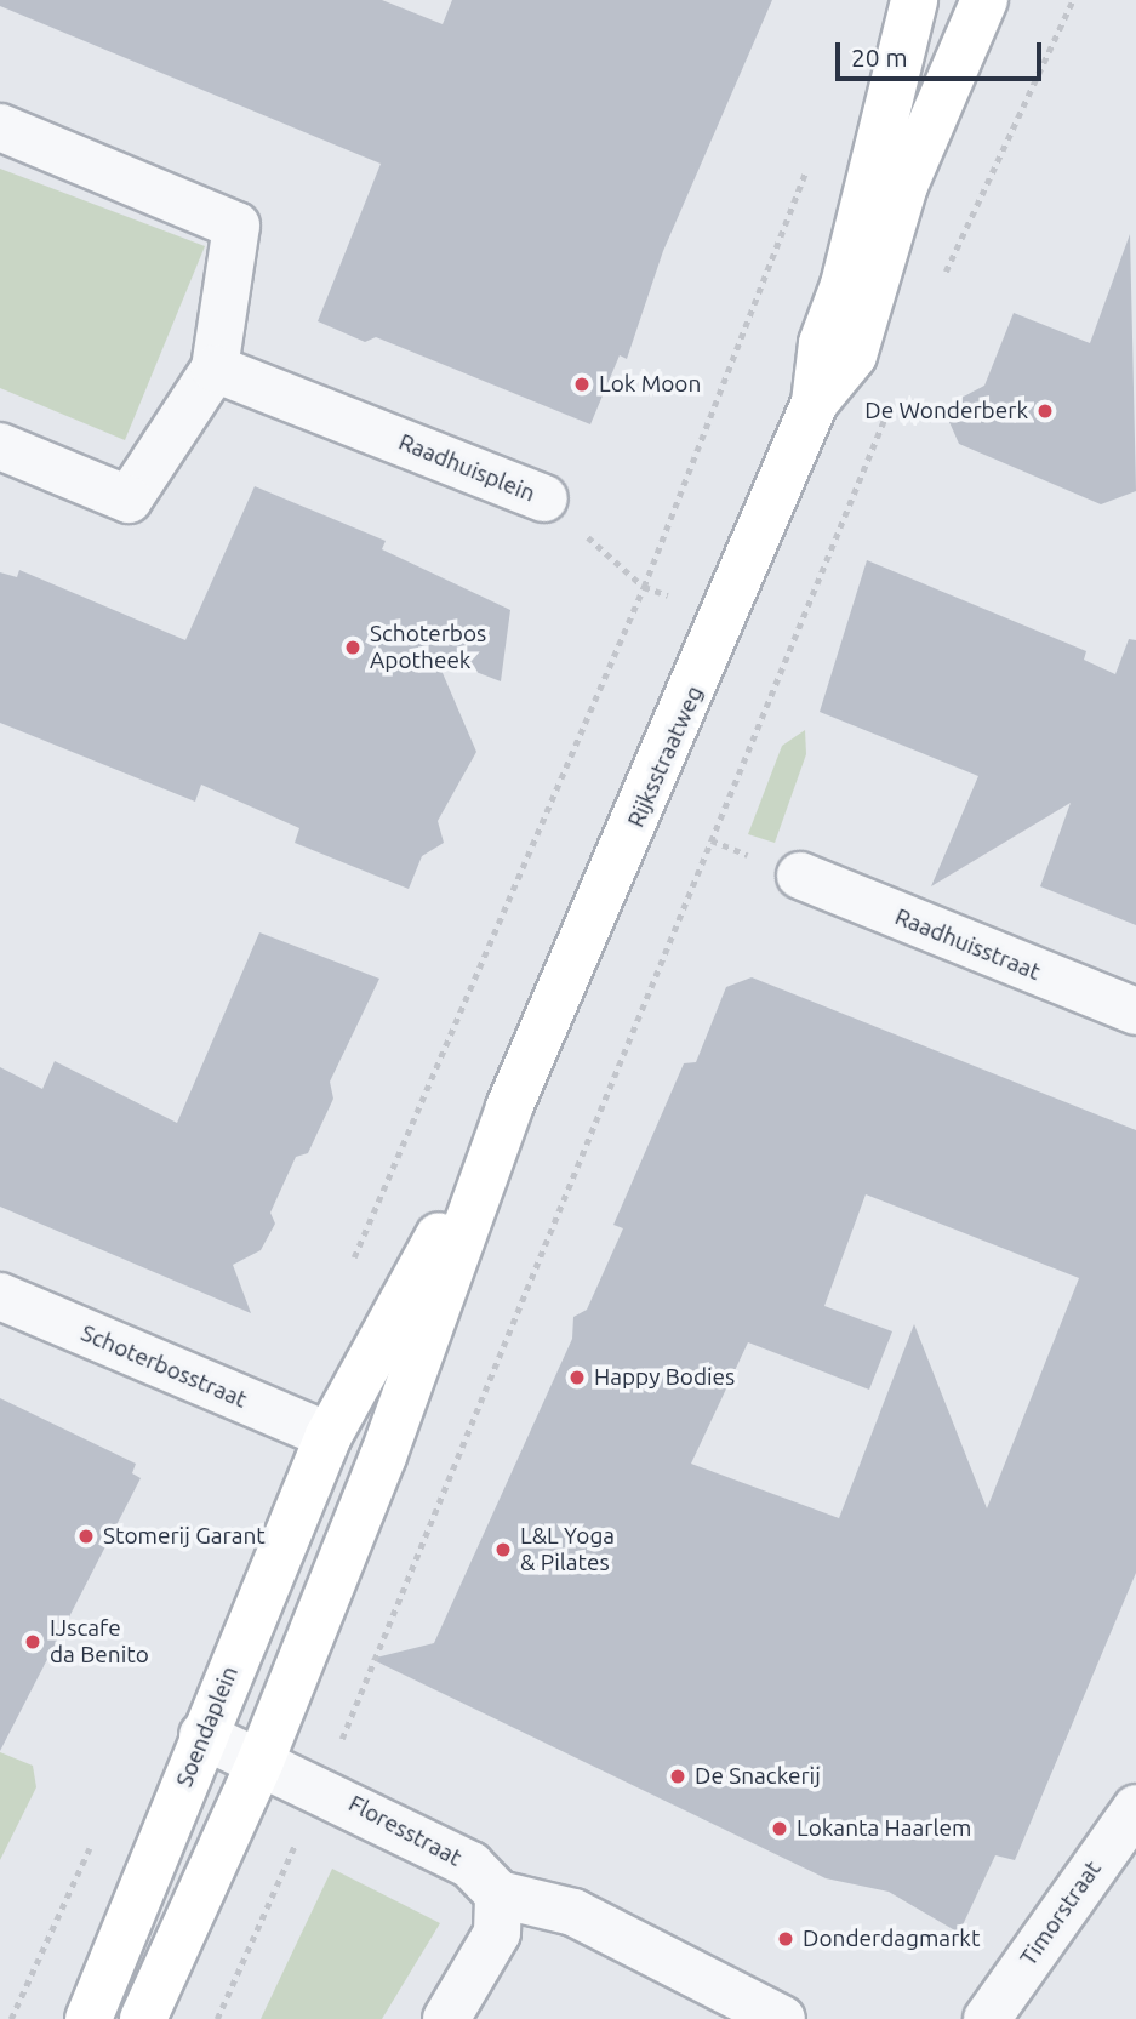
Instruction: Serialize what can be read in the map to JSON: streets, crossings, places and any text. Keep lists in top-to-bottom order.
{
  "streets": {
    "main road": ["Rijksstraatweg", "Soendaplein"],
    "street": [
      "Raadhuisplein",
      "Raadhuisstraat",
      "Schoterbosstraat",
      "Floresstraat",
      "Timorstraat"
    ]
  },
  "crossings": [
    ["Raadhuisplein", "Rijksstraatweg"],
    ["Rijksstraatweg", "Schoterbosstraat"],
    ["Rijksstraatweg", "Soendaplein"],
    ["Rijksstraatweg", "Floresstraat"],
    ["Schoterbosstraat", "Soendaplein"],
    ["Soendaplein", "Floresstraat"]
  ],
  "places": [
    "Lok Moon",
    "De Wonderberk",
    "Schoterbos Apotheek",
    "Happy Bodies",
    "Stomerij Garant",
    "L&L Yoga & Pilates",
    "IJscafe da Benito",
    "De Snackerij",
    "Lokanta Haarlem",
    "Donderdagmarkt"
  ],
  "scale_bar": "20 m"
}
